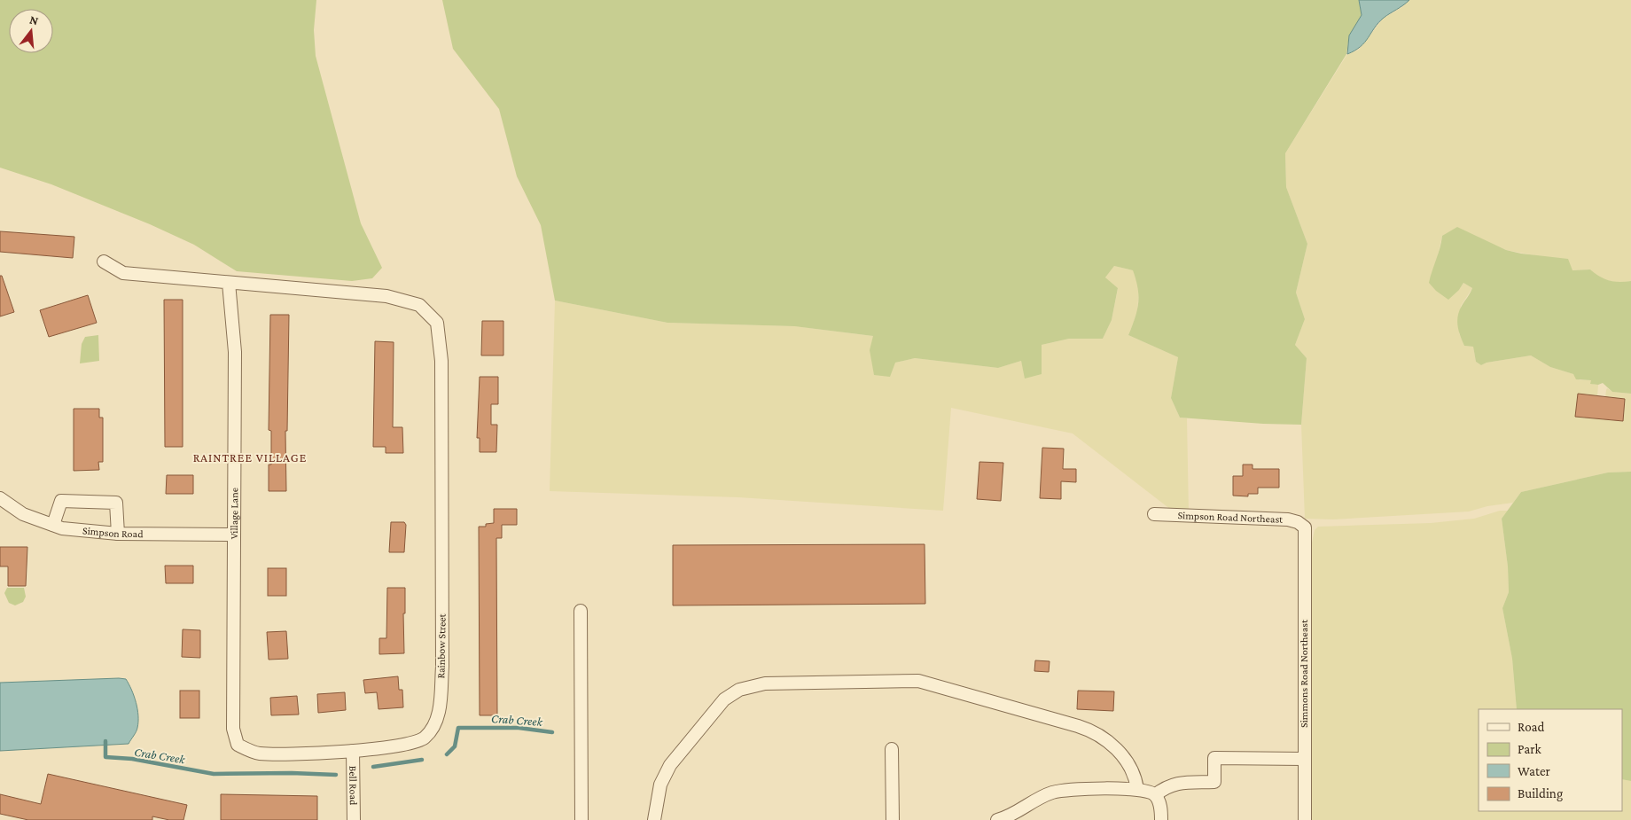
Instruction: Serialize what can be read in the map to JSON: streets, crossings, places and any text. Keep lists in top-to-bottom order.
{
  "streets": {
    "street": [
      "Village Lane",
      "Simpson Road Northeast",
      "Simpson Road",
      "Rainbow Street",
      "Simmons Road Northeast",
      "Bell Road"
    ]
  },
  "crossings": [
    ["Village Lane", "Simpson Road"],
    ["Village Lane", "Rainbow Street"],
    ["Simpson Road Northeast", "Simmons Road Northeast"],
    ["Rainbow Street", "Bell Road"]
  ],
  "districts": ["RAINTREE VILLAGE"],
  "water": ["Crab Creek"],
  "legend": [
    "Road",
    "Park",
    "Water",
    "Building"
  ],
  "north": "top"
}
